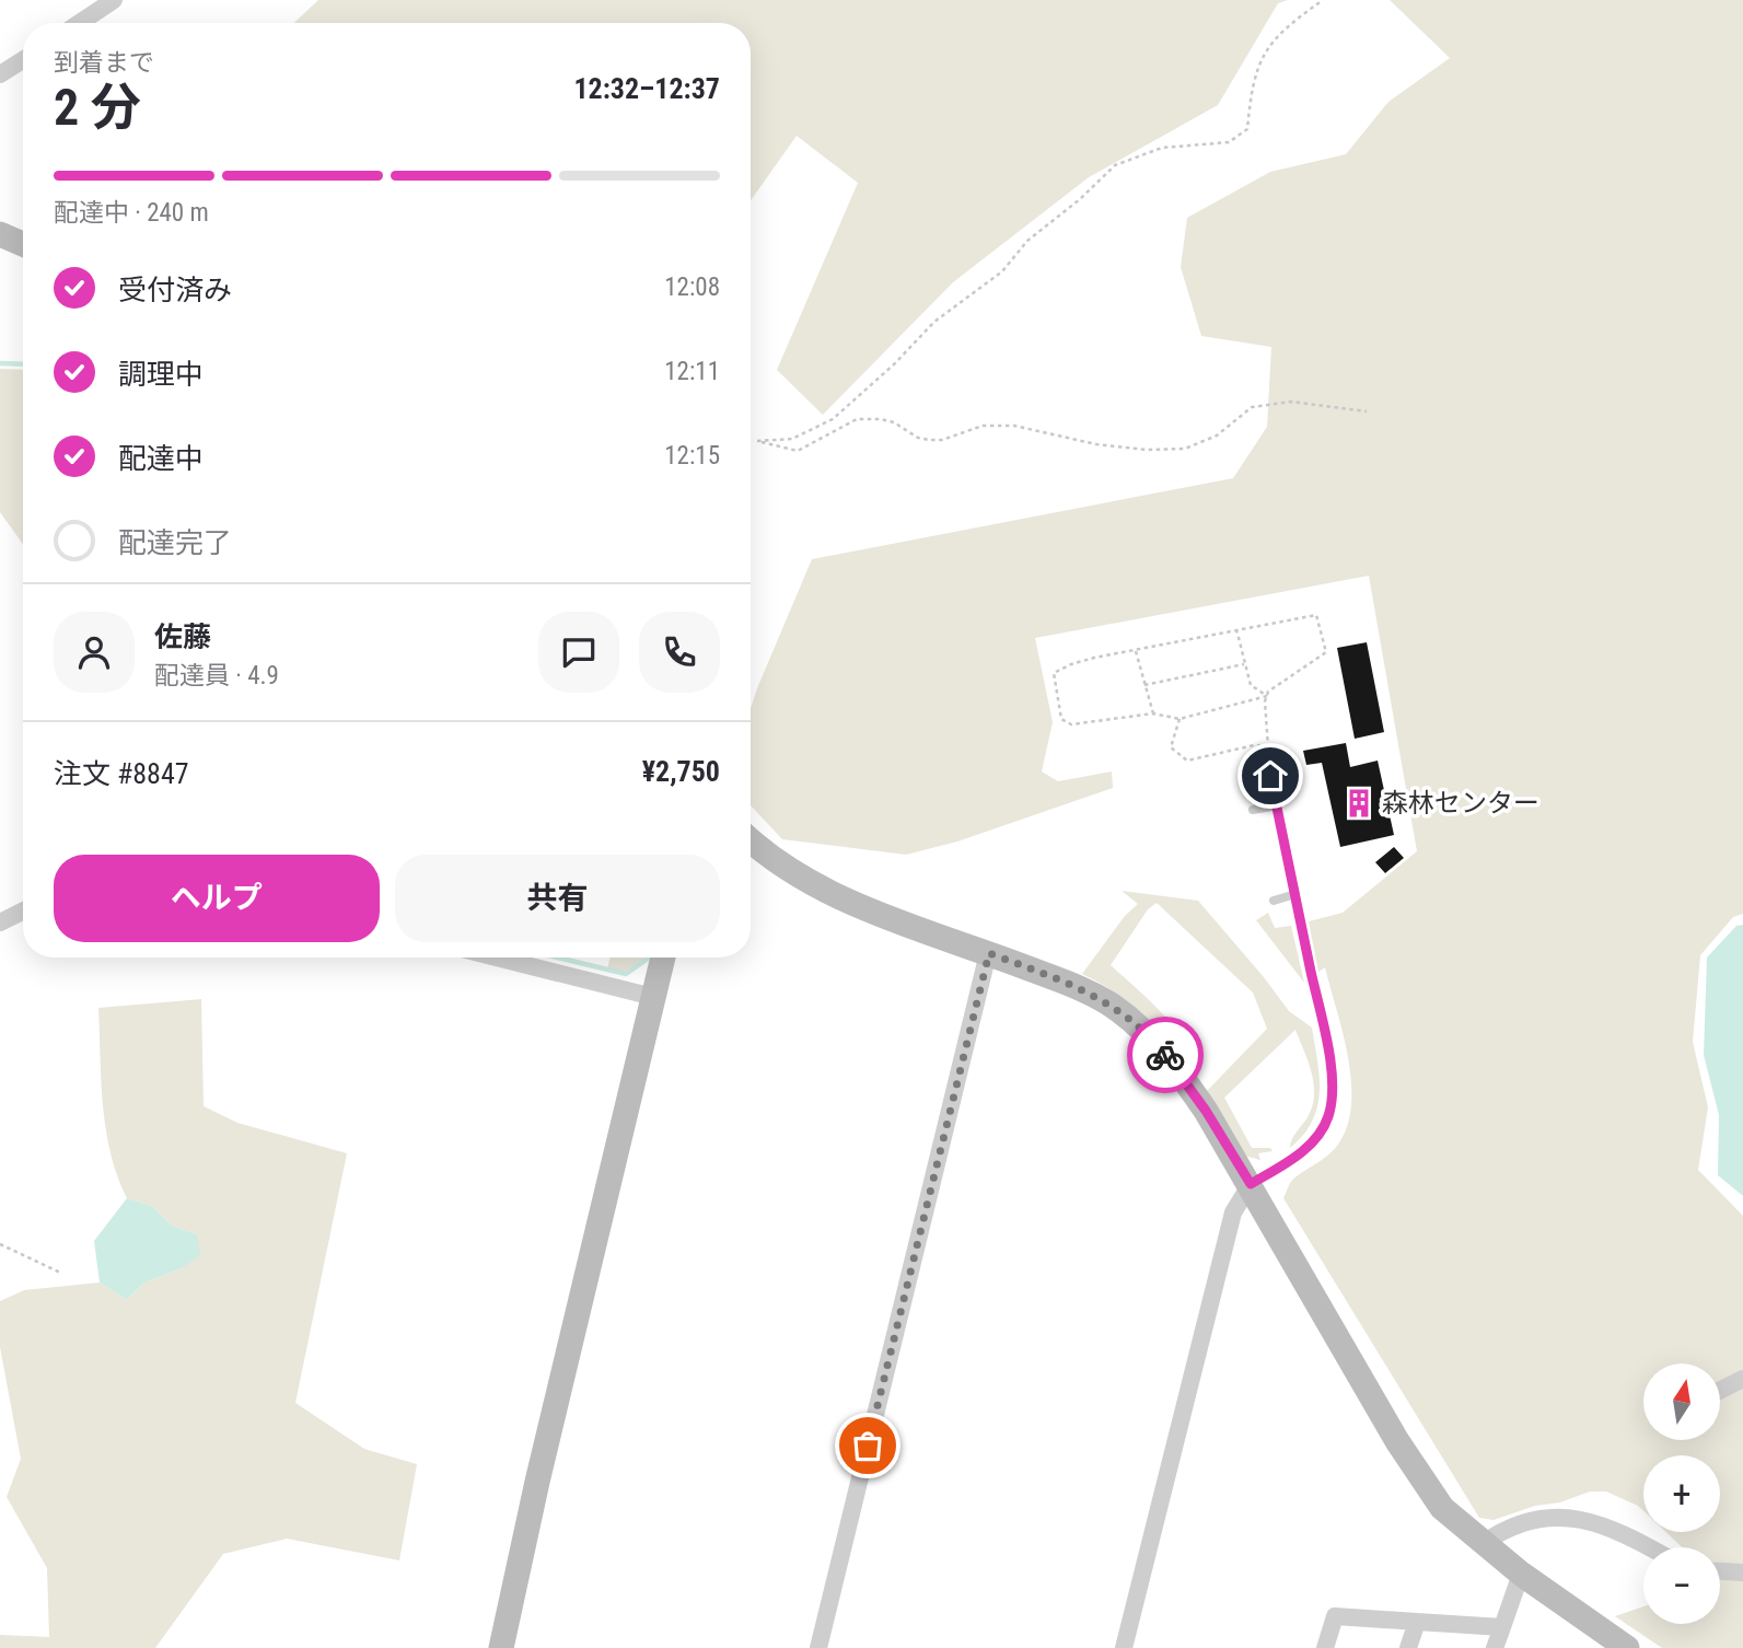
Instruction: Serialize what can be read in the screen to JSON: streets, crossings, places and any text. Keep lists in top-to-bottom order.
{
  "places": {
    "building": ["森林センター"]
  },
  "north": "top",
  "page": {
    "heading": ["2 分", "到着まで", "12:32–12:37"],
    "panel": [
      "佐藤",
      "配達員 · 4.9",
      "注文 #8847",
      "¥2,750"
    ],
    "bar": "配達中 · 240 m",
    "list": [
      ["受付済み", "12:08"],
      ["調理中", "12:11"],
      ["配達中", "12:15"],
      "配達完了"
    ],
    "buttons": ["ヘルプ", "共有"],
    "map_buttons": ["+", "−"]
  }
}
